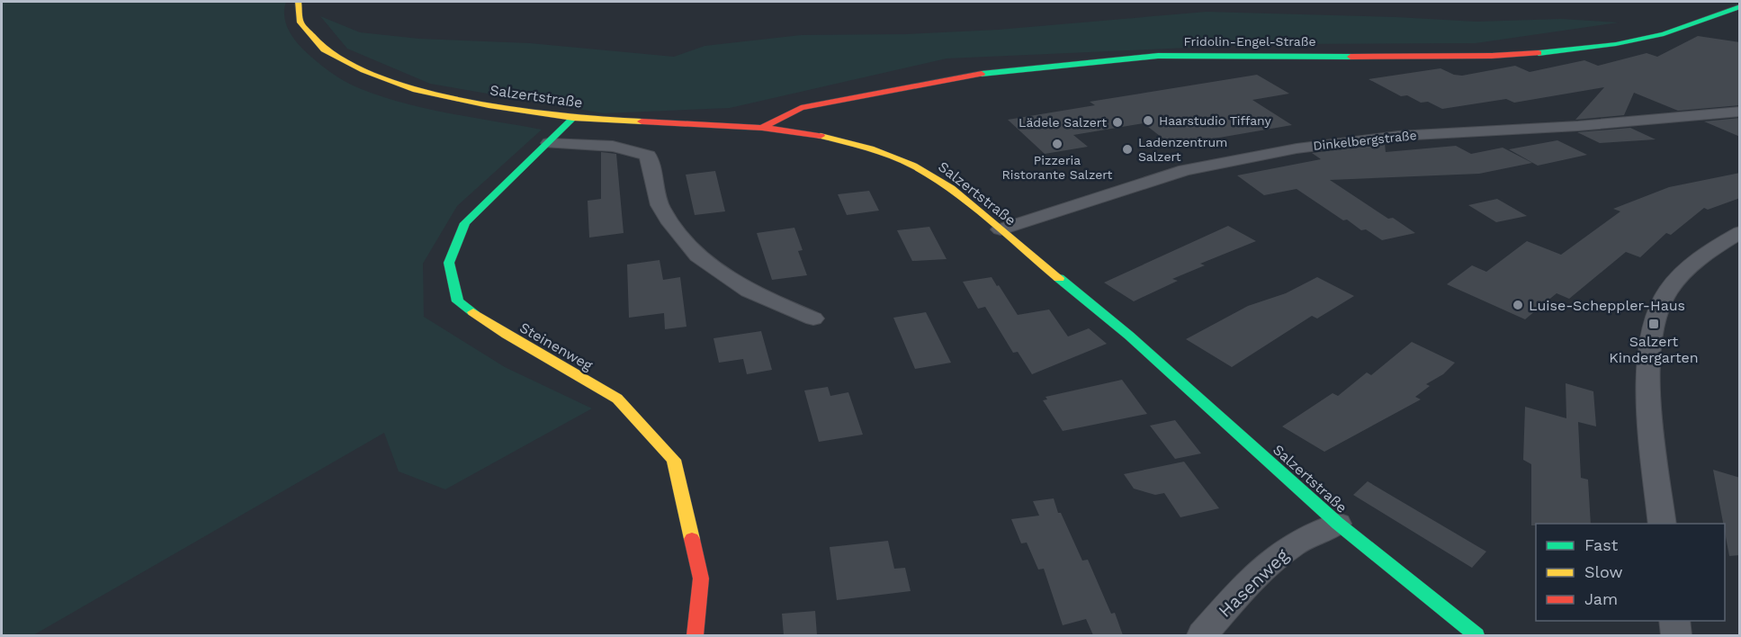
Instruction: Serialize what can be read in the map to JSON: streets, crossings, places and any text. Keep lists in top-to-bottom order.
{
  "streets": {
    "street": [
      "Fridolin-Engel-Straße",
      "Salzertstraße",
      "Dinkelbergstraße",
      "Steinenweg",
      "Hasenweg"
    ]
  },
  "crossings": [
    ["Fridolin-Engel-Straße", "Salzertstraße"],
    ["Salzertstraße", "Dinkelbergstraße"],
    ["Salzertstraße", "Steinenweg"],
    ["Salzertstraße", "Hasenweg"]
  ],
  "places": {
    "other": [
      "Haarstudio Tiffany",
      "Lädele Salzert",
      "Pizzeria Ristorante Salzert",
      "Ladenzentrum Salzert",
      "Luise‑Scheppler‑Haus"
    ],
    "transit": ["Salzert Kindergarten"]
  },
  "legend": ["Fast", "Slow", "Jam"]
}
